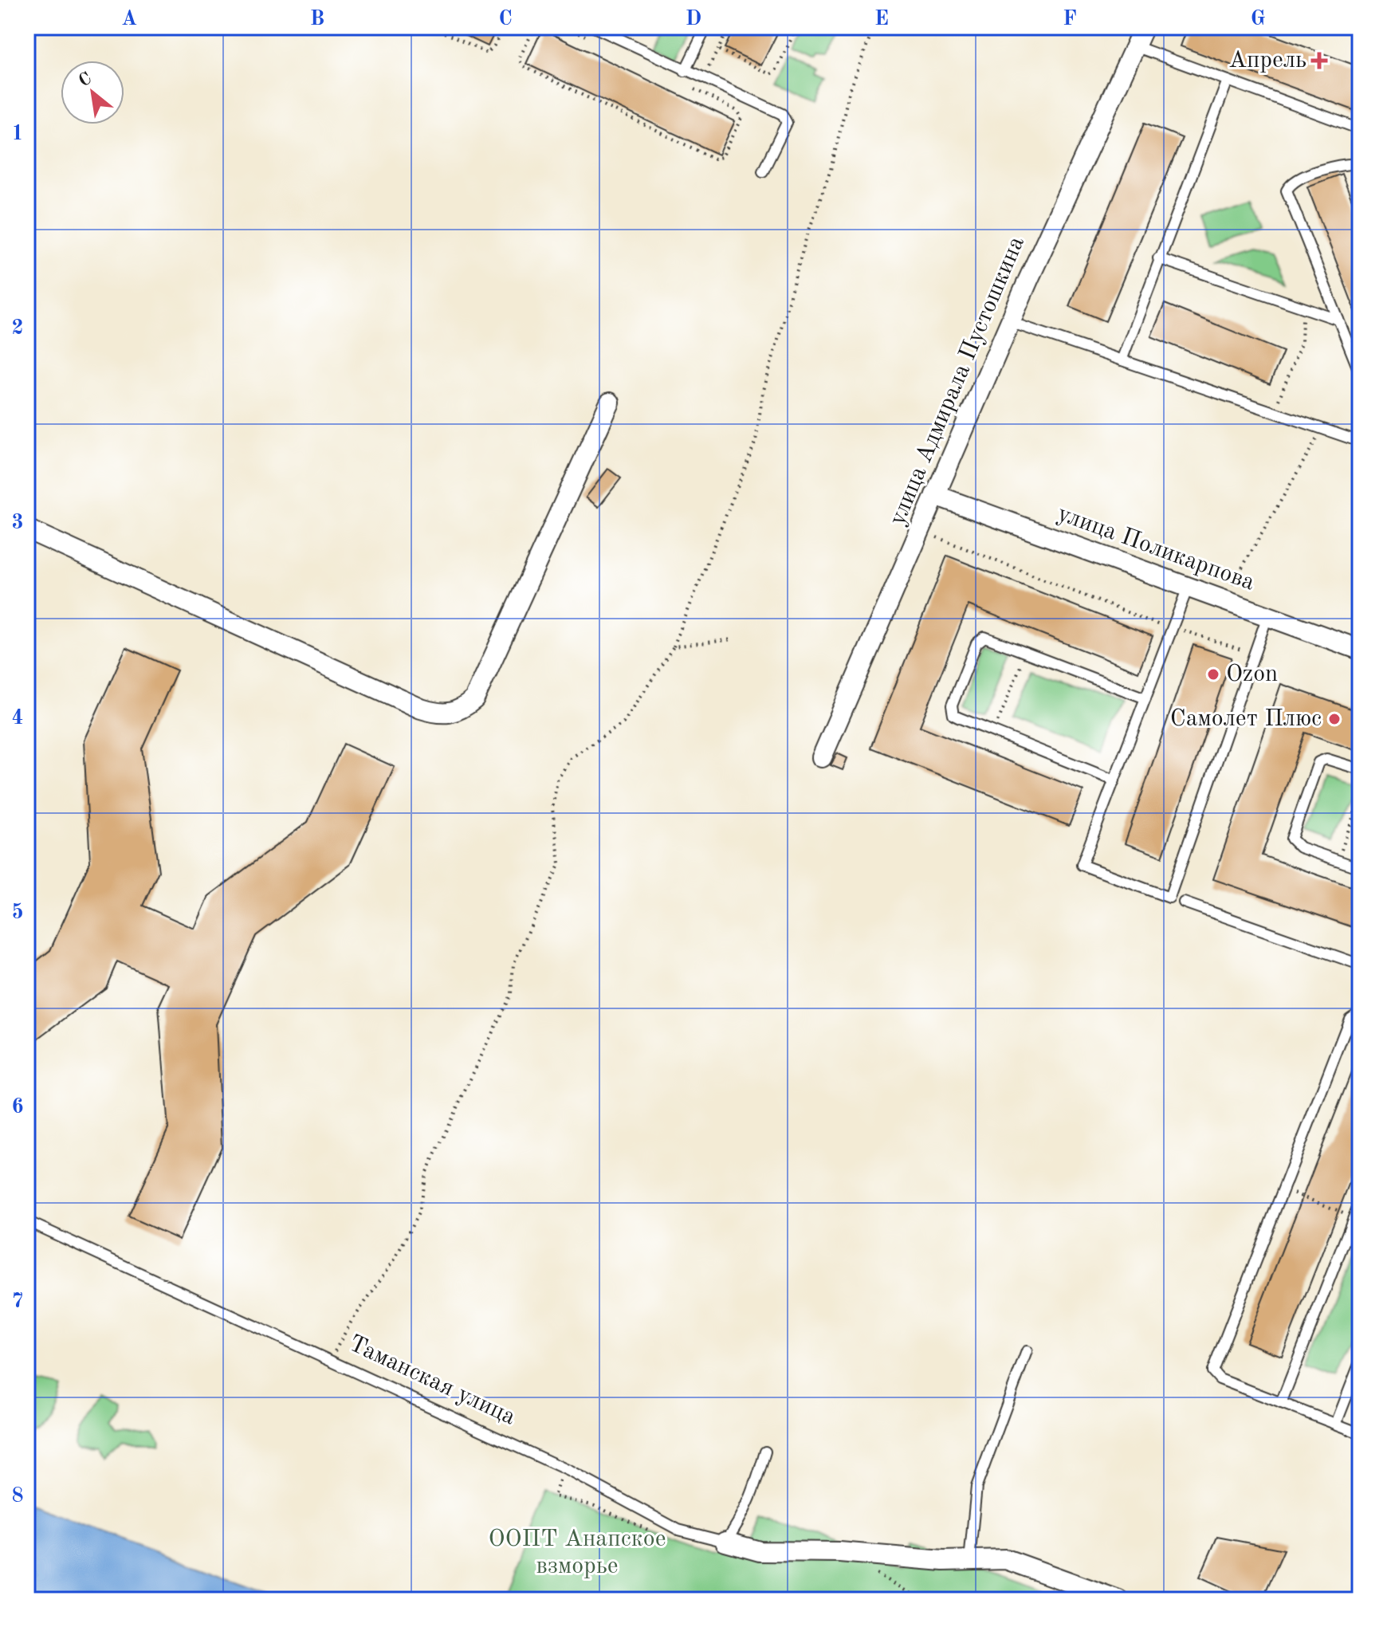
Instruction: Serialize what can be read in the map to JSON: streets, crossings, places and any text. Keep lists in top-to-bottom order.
{
  "streets": {
    "street": ["улица Адмирала Пустошкина", "улица Поликарпова"],
    "lane": ["Таманская улица"]
  },
  "crossings": [
    ["улица Адмирала Пустошкина", "улица Поликарпова"]
  ],
  "parks": ["ООПТ Анапское взморье"],
  "places": {
    "health": ["Апрель"],
    "other": ["Ozon", "Самолет Плюс"]
  },
  "north": "top left",
  "grid": {
    "columns": [
      "A",
      "B",
      "C",
      "D",
      "E",
      "F",
      "G"
    ],
    "rows": [
      "1",
      "2",
      "3",
      "4",
      "5",
      "6",
      "7",
      "8"
    ]
  }
}
